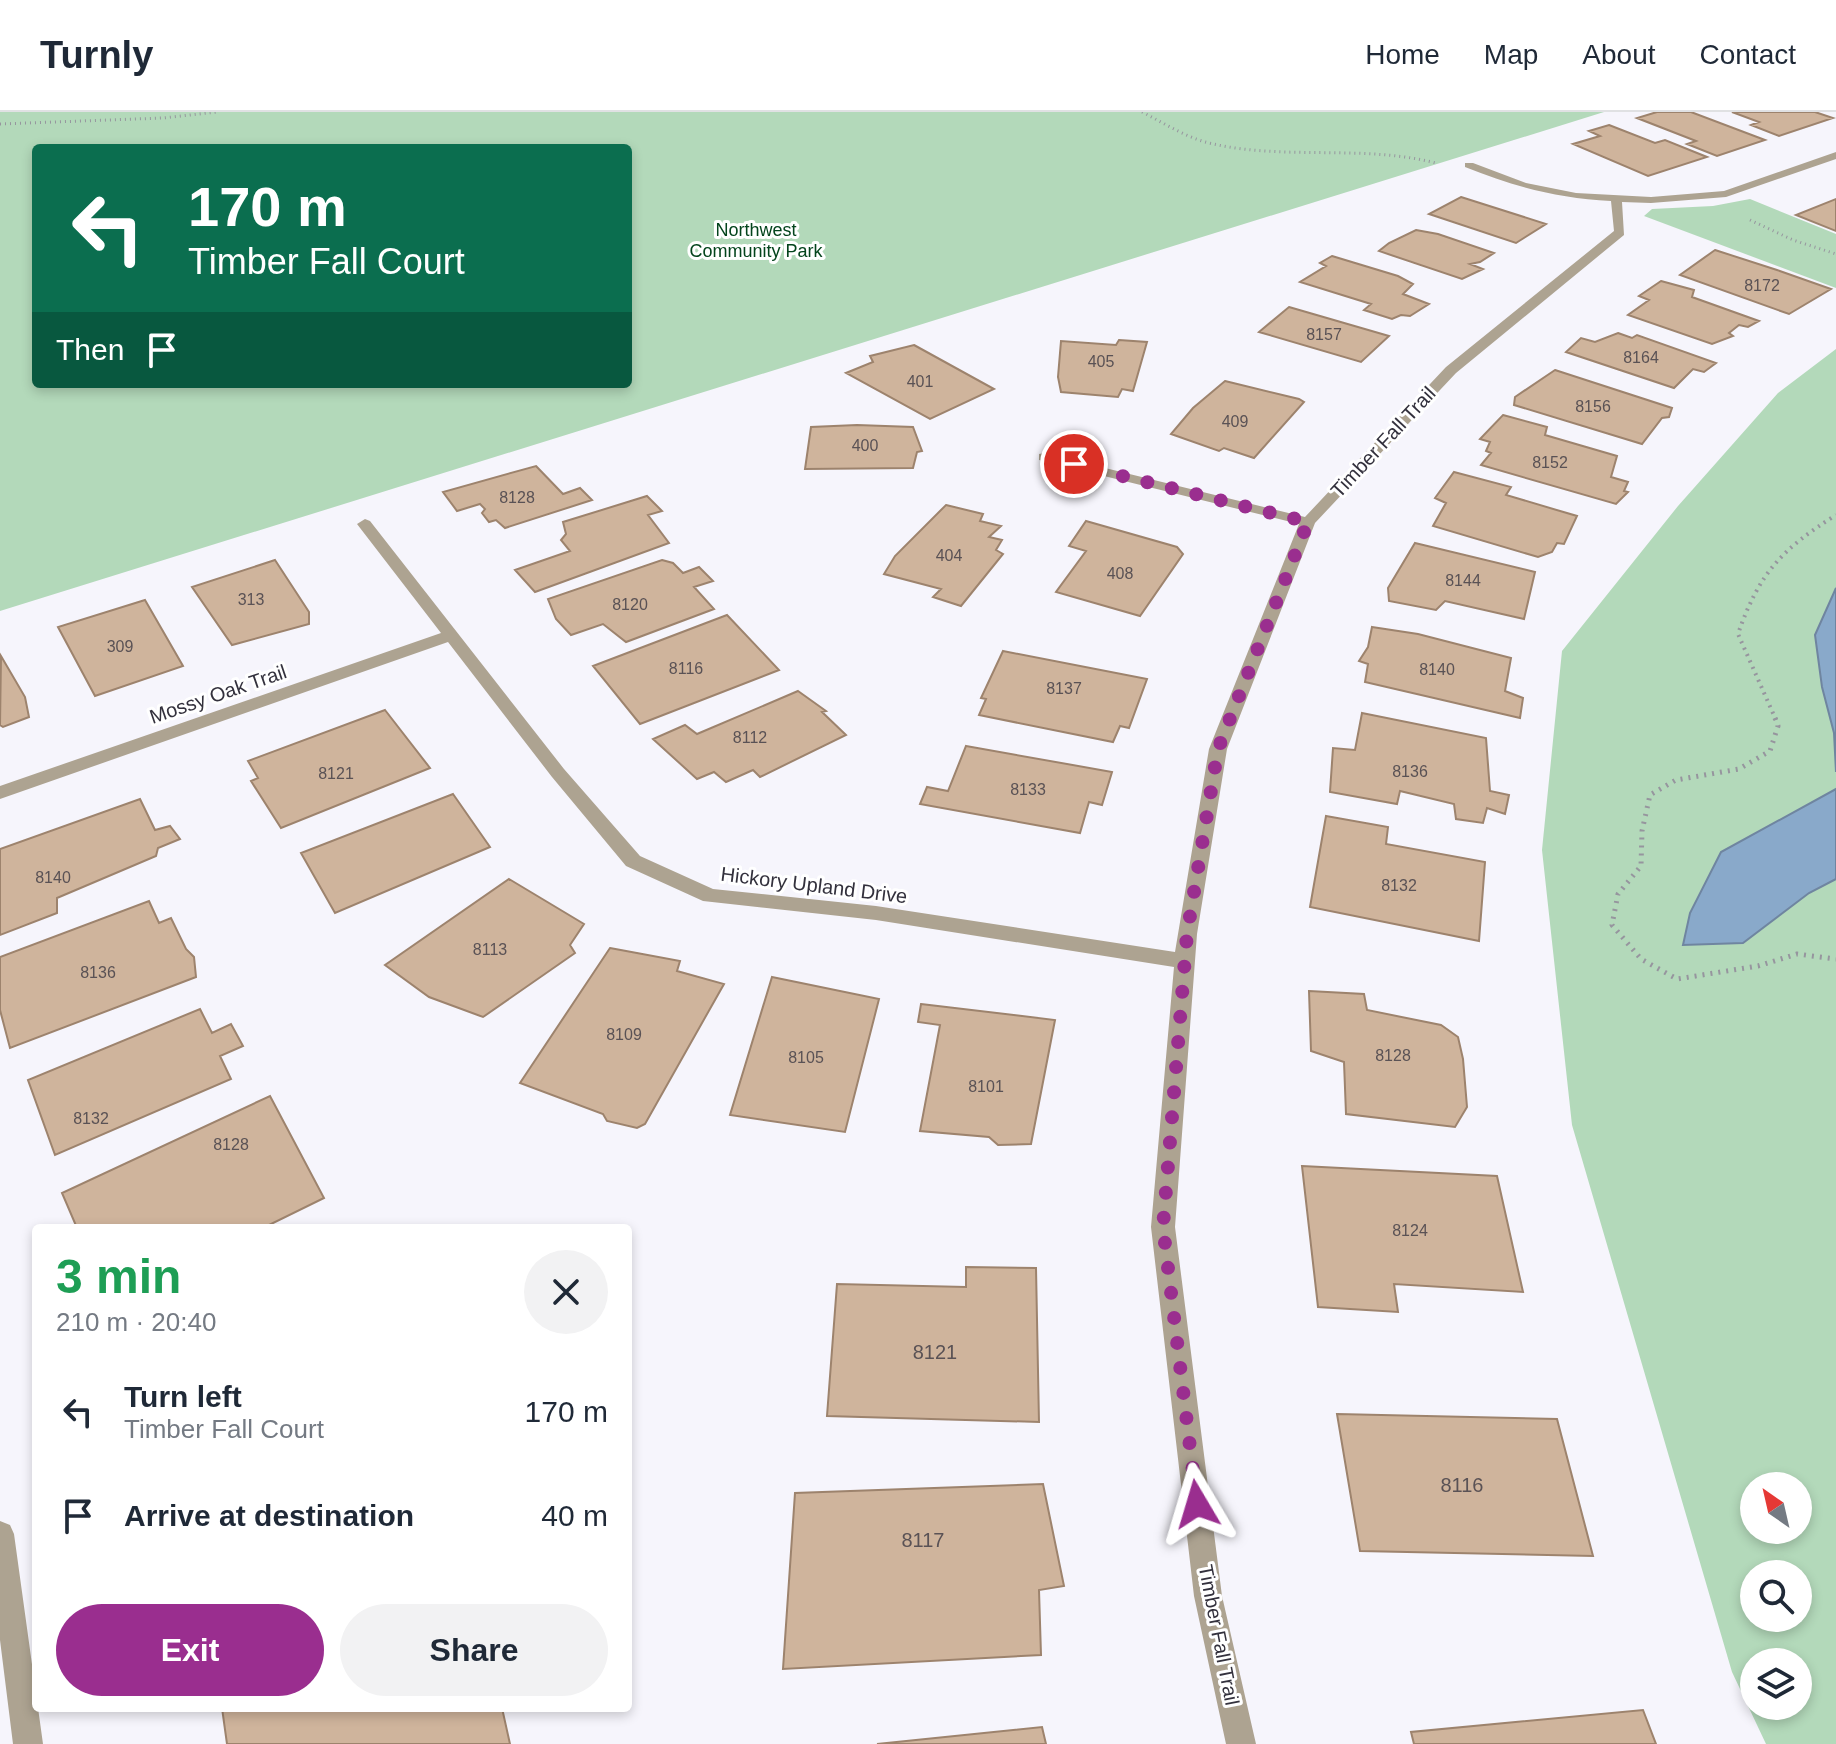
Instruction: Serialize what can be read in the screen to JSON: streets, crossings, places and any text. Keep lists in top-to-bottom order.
{
  "streets": {
    "street": ["Timber Fall Trail", "Mossy Oak Trail", "Hickory Upland Drive"]
  },
  "crossings": [
    ["Timber Fall Trail", "Hickory Upland Drive"],
    ["Mossy Oak Trail", "Hickory Upland Drive"]
  ],
  "parks": ["Northwest Community Park"],
  "house_numbers": [
    "8172",
    "8157",
    "8164",
    "405",
    "401",
    "8156",
    "409",
    "400",
    "8152",
    "8128",
    "404",
    "408",
    "8144",
    "313",
    "8120",
    "309",
    "8116",
    "8140",
    "8137",
    "8112",
    "8136",
    "8121",
    "8133",
    "8140",
    "8132",
    "8113",
    "8136",
    "8109",
    "8128",
    "8105",
    "8101",
    "8132",
    "8128",
    "8124",
    "8121",
    "8116",
    "8117"
  ],
  "north": "top left",
  "page": {
    "header": "Turnly",
    "nav": [
      "Home",
      "Map",
      "About",
      "Contact"
    ],
    "turn": ["170 m", "Timber Fall Court"],
    "then": "Then",
    "heading": ["3 min", "210 m · 20:40"],
    "list": [
      {
        "name": "Turn left",
        "note": "Timber Fall Court",
        "value": "170 m"
      },
      {
        "name": "Arrive at destination",
        "value": "40 m"
      }
    ],
    "buttons": ["Exit", "Share"]
  }
}
